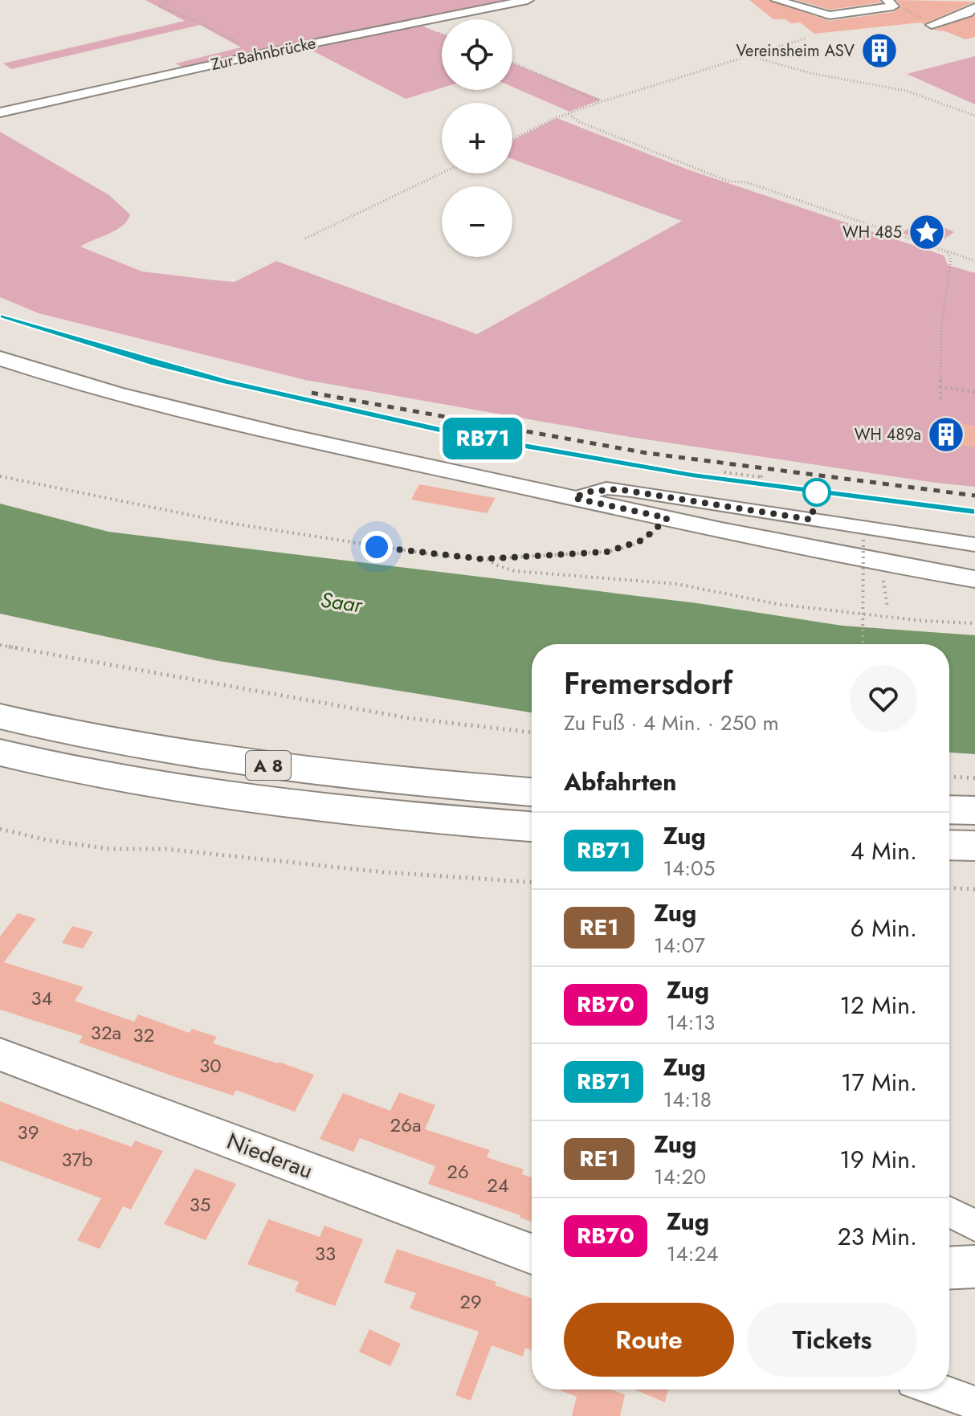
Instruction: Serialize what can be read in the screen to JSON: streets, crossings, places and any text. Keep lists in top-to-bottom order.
{
  "streets": {
    "highway": ["A 8"],
    "main road": ["Niederau"],
    "street": ["Zur Bahnbrücke"]
  },
  "water": ["Saar"],
  "places": {
    "building": ["Vereinsheim ASV", "WH 489a"],
    "place": ["WH 485"]
  },
  "house_numbers": [
    "34",
    "32a",
    "32",
    "30",
    "26a",
    "39",
    "37b",
    "26",
    "24",
    "35",
    "33",
    "29"
  ],
  "page": {
    "on_map": "RB71",
    "map_buttons": ["+", "−"],
    "heading": [
      ["Fremersdorf", "Zu Fuß · 4 Min. · 250 m"],
      "Abfahrten"
    ],
    "list": [
      {
        "mark": "RB71",
        "name": "Zug",
        "note": "14:05",
        "value": "4 Min."
      },
      {
        "mark": "RE1",
        "name": "Zug",
        "note": "14:07",
        "value": "6 Min."
      },
      {
        "mark": "RB70",
        "name": "Zug",
        "note": "14:13",
        "value": "12 Min."
      },
      {
        "mark": "RB71",
        "name": "Zug",
        "note": "14:18",
        "value": "17 Min."
      },
      {
        "mark": "RE1",
        "name": "Zug",
        "note": "14:20",
        "value": "19 Min."
      },
      {
        "mark": "RB70",
        "name": "Zug",
        "note": "14:24",
        "value": "23 Min."
      }
    ],
    "buttons": ["Route", "Tickets"]
  }
}
